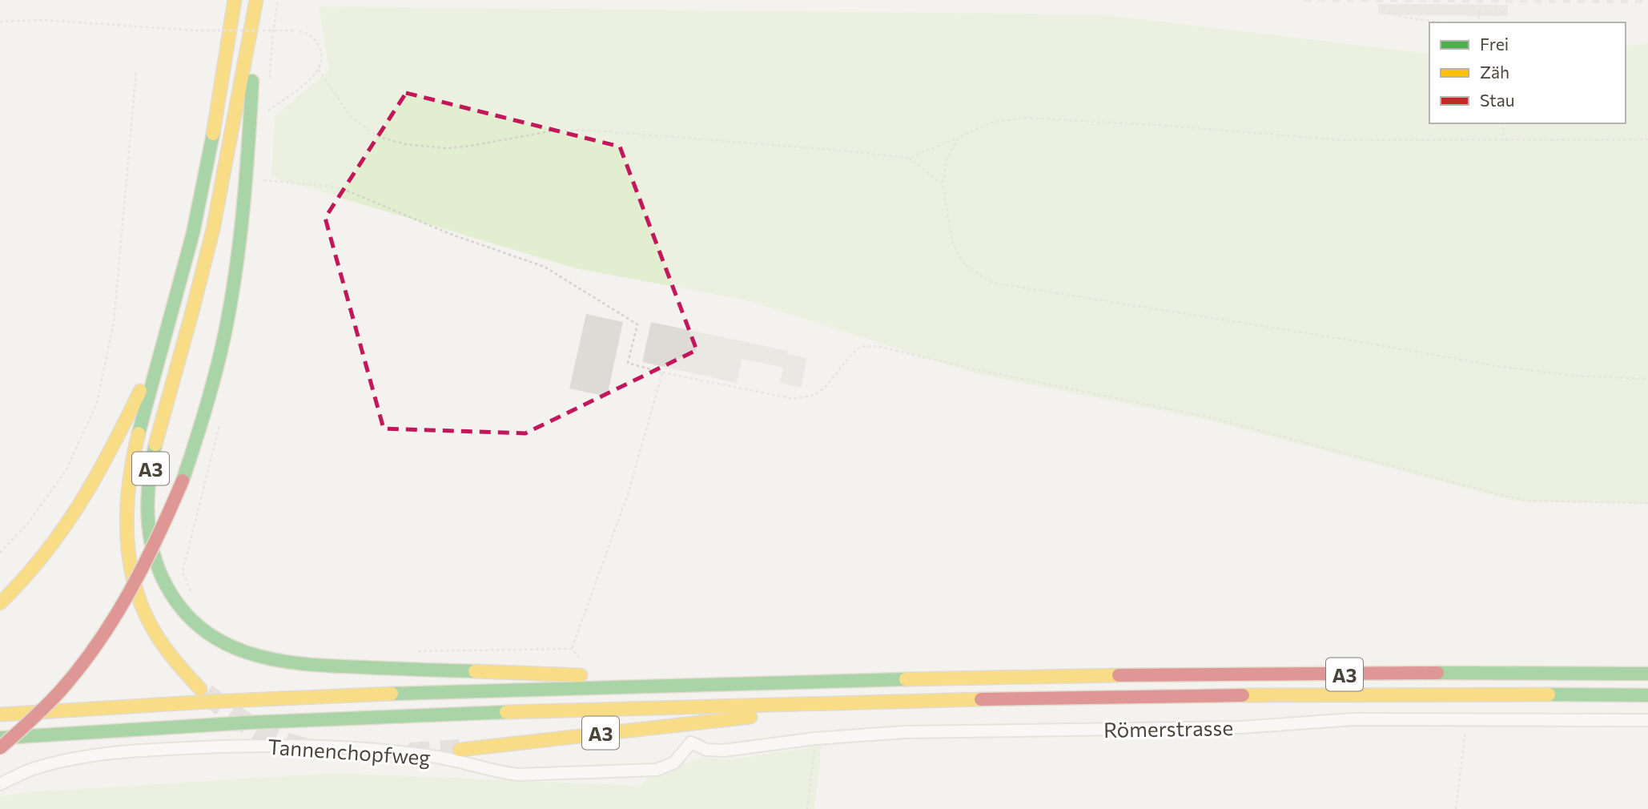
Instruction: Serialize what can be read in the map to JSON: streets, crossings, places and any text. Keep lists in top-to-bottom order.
{
  "streets": {
    "highway": ["A3"],
    "street": ["Römerstrasse", "Tannenchopfweg"]
  },
  "crossings": [
    ["Römerstrasse", "Tannenchopfweg"]
  ],
  "legend": ["Frei", "Zäh", "Stau"]
}
